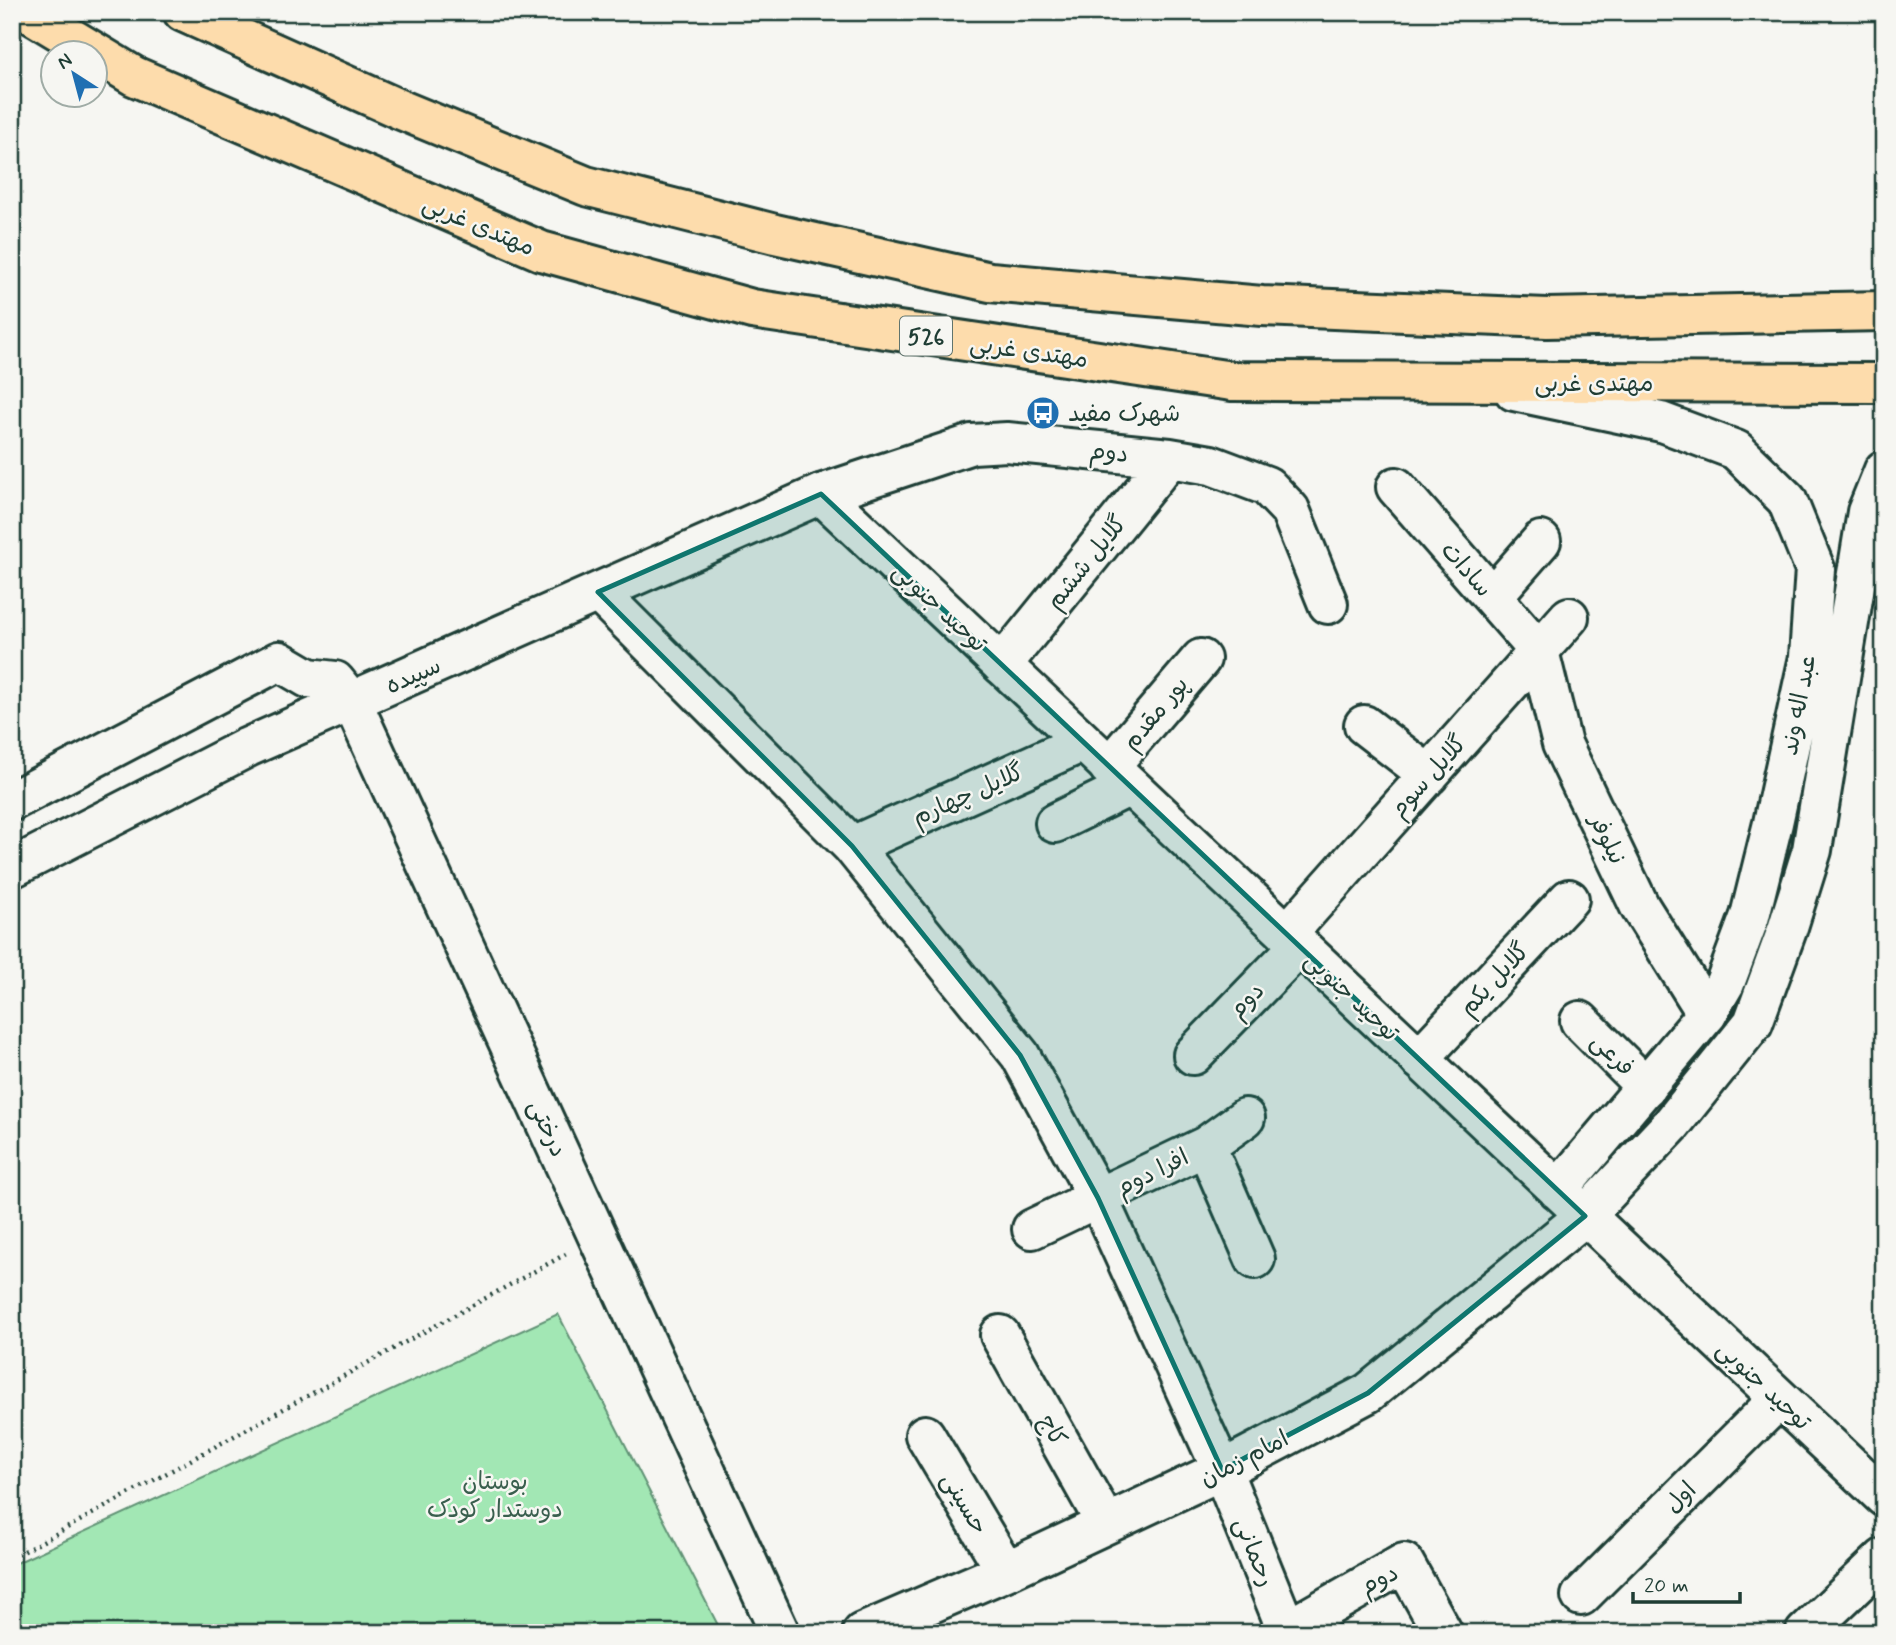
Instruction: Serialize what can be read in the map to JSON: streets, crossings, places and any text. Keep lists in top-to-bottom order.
{
  "streets": {
    "main road": ["مهتدی غربی", "526"],
    "street": [
      "دوم",
      "گلایل ششم",
      "سادات",
      "توحید جنوبی",
      "سپیده",
      "عبد اله وند",
      "پور مقدم",
      "گلایل سوم",
      "گلایل چهارم",
      "نیلوفر",
      "گلایل یکم",
      "فرعی",
      "درختی",
      "افرا دوم",
      "کاج",
      "امام زمان",
      "اول",
      "حسینی",
      "رحمانی"
    ]
  },
  "crossings": [
    ["مهتدی غربی", "عبد اله وند"],
    ["دوم", "گلایل ششم"],
    ["دوم", "توحید جنوبی"],
    ["دوم", "سپیده"],
    ["دوم", "گلایل سوم"],
    ["دوم", "رحمانی"],
    ["گلایل ششم", "توحید جنوبی"],
    ["سادات", "گلایل سوم"],
    ["سادات", "نیلوفر"],
    ["توحید جنوبی", "سپیده"],
    ["توحید جنوبی", "عبد اله وند"],
    ["توحید جنوبی", "پور مقدم"],
    ["توحید جنوبی", "گلایل سوم"],
    ["توحید جنوبی", "گلایل چهارم"],
    ["توحید جنوبی", "گلایل یکم"],
    ["توحید جنوبی", "امام زمان"],
    ["توحید جنوبی", "اول"],
    ["سپیده", "درختی"],
    ["سپیده", "رحمانی"],
    ["عبد اله وند", "نیلوفر"],
    ["عبد اله وند", "فرعی"],
    ["عبد اله وند", "امام زمان"],
    ["پور مقدم", "گلایل چهارم"],
    ["گلایل سوم", "نیلوفر"],
    ["گلایل چهارم", "رحمانی"],
    ["افرا دوم", "رحمانی"],
    ["کاج", "امام زمان"],
    ["امام زمان", "حسینی"],
    ["امام زمان", "رحمانی"]
  ],
  "parks": ["بوستان دوستدار کودک"],
  "places": {
    "bus stop": ["شهرک مفید"]
  },
  "scale_bar": "20 m",
  "north": "top left"
}
